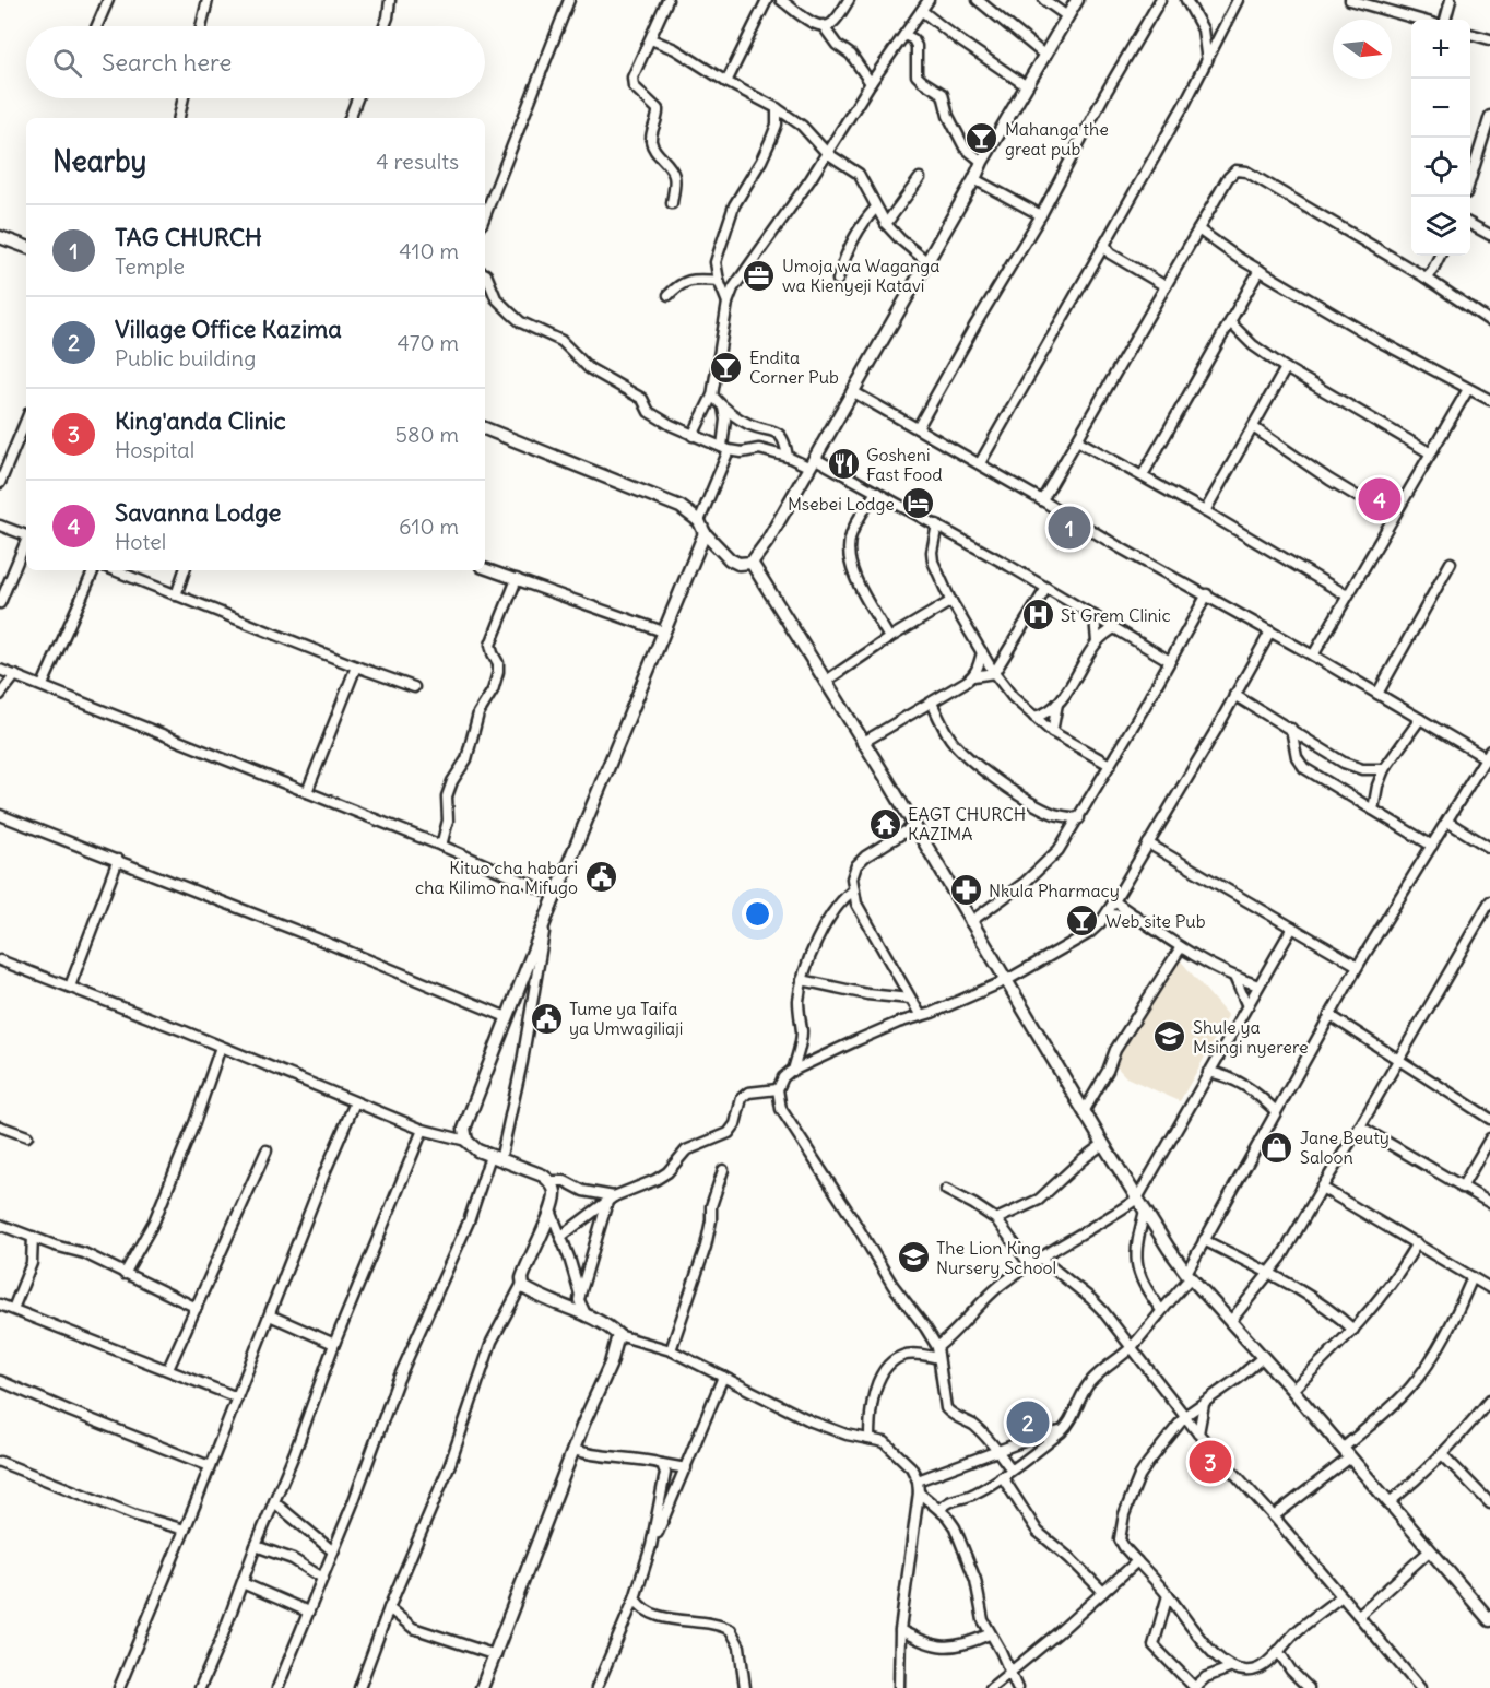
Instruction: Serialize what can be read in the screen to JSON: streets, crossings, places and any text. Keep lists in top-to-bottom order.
{
  "places": {
    "bar": ["Mahanga the great pub", "Endita Corner Pub", "Web site Pub"],
    "office": ["Umoja wa Waganga wa Kienyeji Katavi"],
    "restaurant": ["Gosheni Fast Food"],
    "hotel": ["Msebei Lodge"],
    "hospital": ["St Grem Clinic"],
    "temple": ["EAGT CHURCH KAZIMA"],
    "public building": ["Kituo cha habari cha Kilimo na Mifugo", "Tume ya Taifa ya Umwagiliaji"],
    "pharmacy": ["Nkula Pharmacy"],
    "school or university": ["Shule ya Msingi nyerere", "The Lion King Nursery School"],
    "shop": ["Jane Beuty Saloon"]
  },
  "north": "right",
  "page": {
    "map_buttons": ["+", "−"],
    "search": "Search here",
    "heading": ["Nearby", "4 results"],
    "list": [
      {
        "mark": "1",
        "name": "TAG CHURCH",
        "note": "Temple",
        "value": "410 m"
      },
      {
        "mark": "2",
        "name": "Village Office Kazima",
        "note": "Public building",
        "value": "470 m"
      },
      {
        "mark": "3",
        "name": "King'anda Clinic",
        "note": "Hospital",
        "value": "580 m"
      },
      {
        "mark": "4",
        "name": "Savanna Lodge",
        "note": "Hotel",
        "value": "610 m"
      }
    ],
    "pins": [
      "4",
      "1",
      "2",
      "3"
    ]
  }
}
